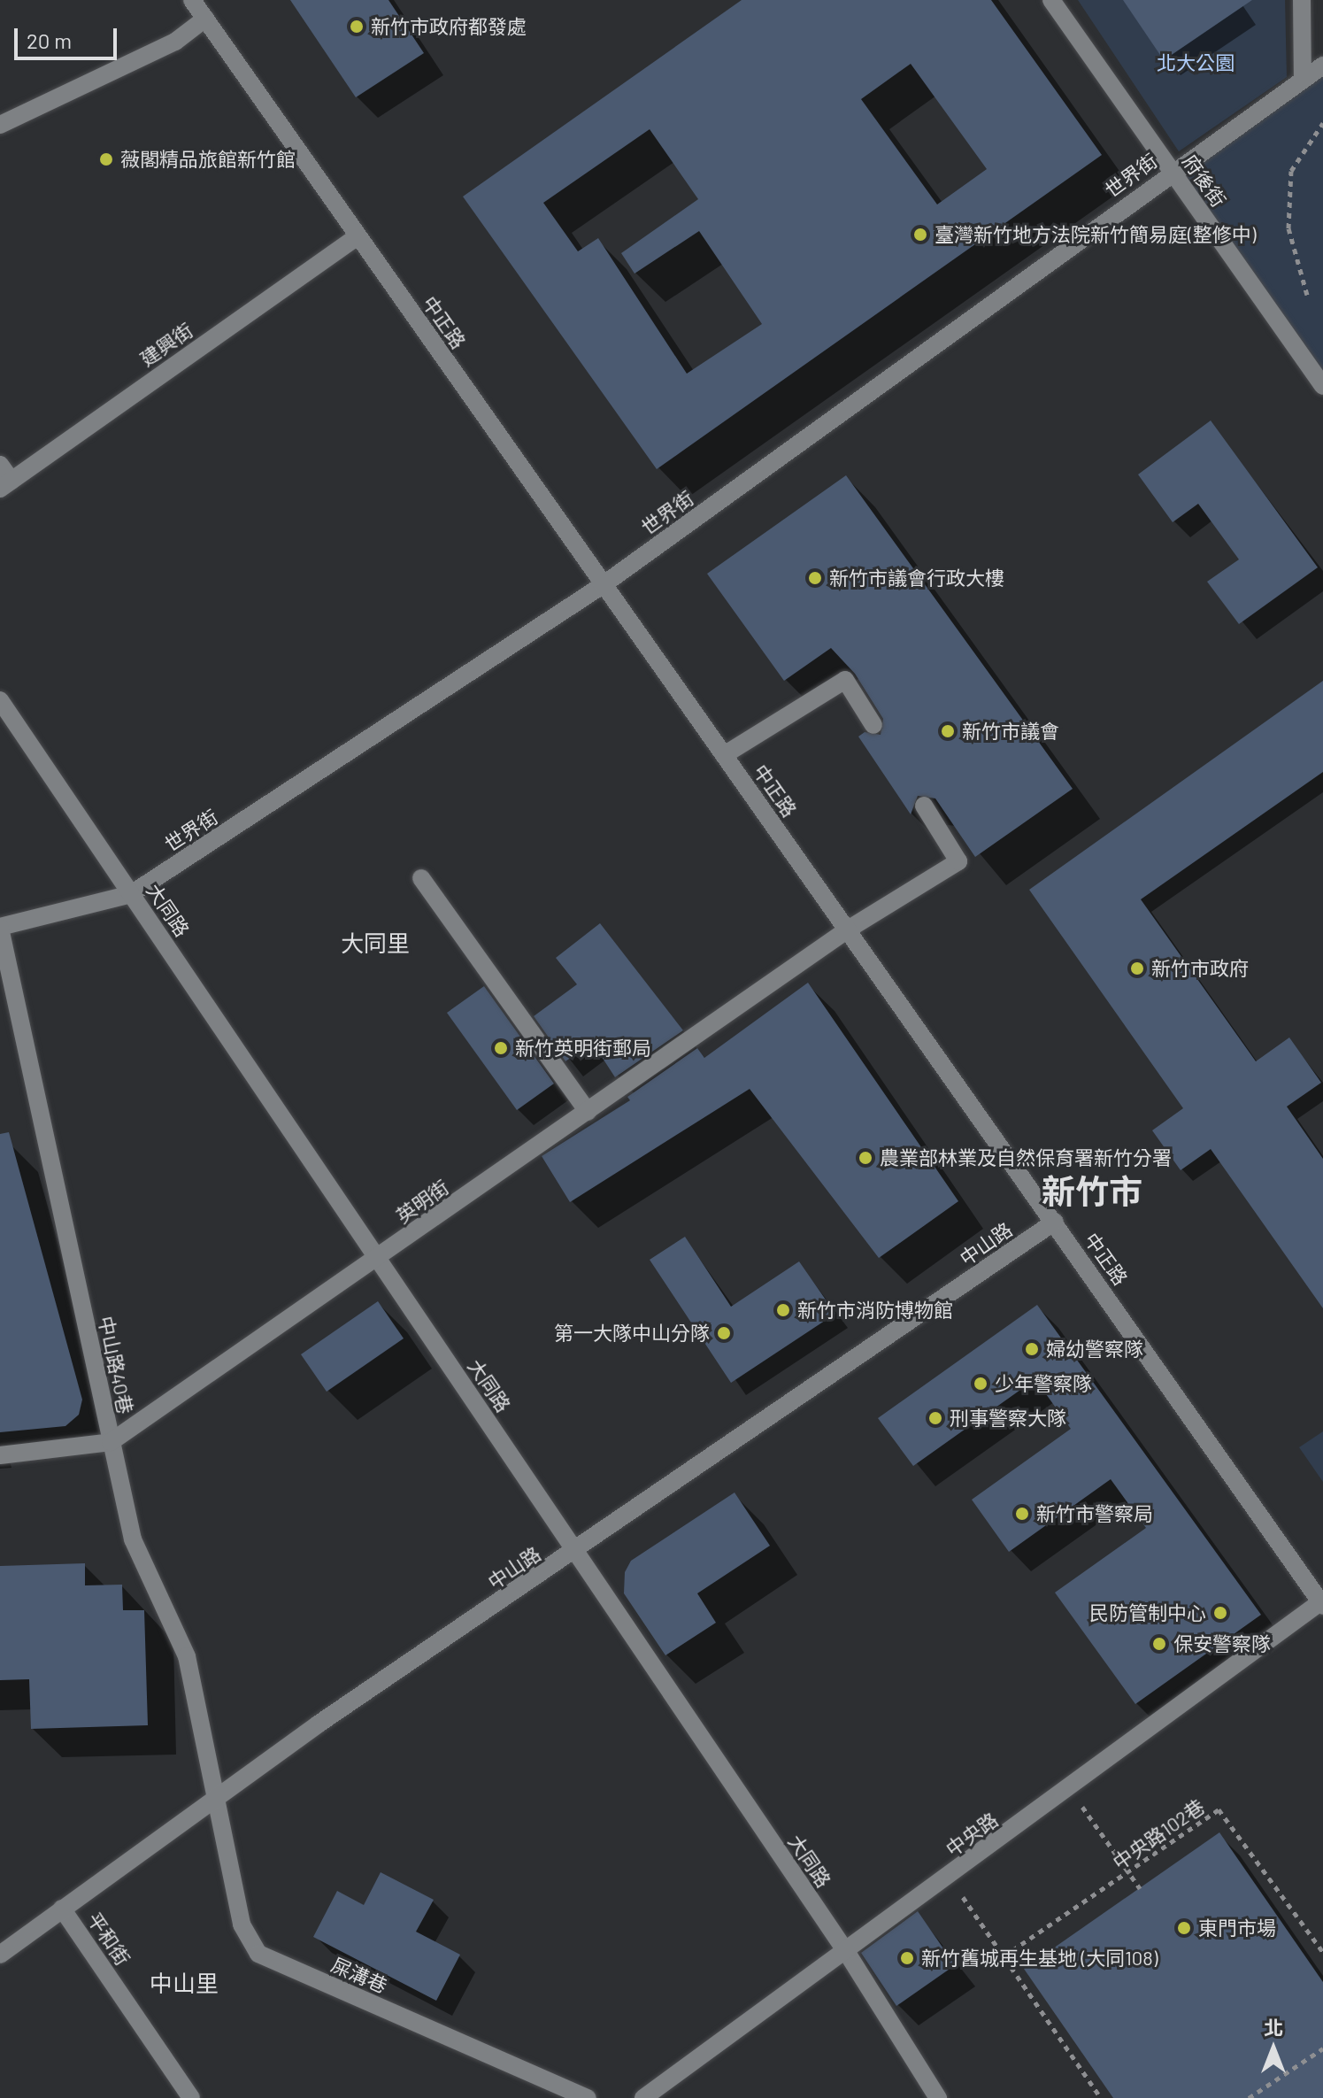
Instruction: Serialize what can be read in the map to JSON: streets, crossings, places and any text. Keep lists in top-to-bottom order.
{
  "streets": {
    "street": [
      "世界街",
      "府後街",
      "中正路",
      "建興街",
      "大同路",
      "英明街",
      "中山路",
      "中山路40巷",
      "中央路",
      "平和街",
      "屎溝巷"
    ],
    "path": ["中央路102巷"]
  },
  "crossings": [
    ["世界街", "府後街"],
    ["世界街", "中正路"],
    ["世界街", "大同路"],
    ["世界街", "中山路40巷"],
    ["中正路", "建興街"],
    ["中正路", "英明街"],
    ["中正路", "中山路"],
    ["中正路", "中央路"],
    ["大同路", "英明街"],
    ["大同路", "中山路"],
    ["大同路", "中央路"],
    ["英明街", "中山路40巷"],
    ["中山路", "中山路40巷"],
    ["中山路", "平和街"],
    ["中山路", "屎溝巷"],
    ["中山路40巷", "屎溝巷"]
  ],
  "districts": ["大同里", "新竹市", "中山里"],
  "parks": ["北大公園"],
  "places": [
    "新竹市政府都發處",
    "薇閣精品旅館新竹館",
    "臺灣新竹地方法院新竹簡易庭(整修中)",
    "新竹市議會行政大樓",
    "新竹市議會",
    "新竹市政府",
    "新竹英明街郵局",
    "農業部林業及自然保育署新竹分署",
    "新竹市消防博物館",
    "第一大隊中山分隊",
    "婦幼警察隊",
    "少年警察隊",
    "刑事警察大隊",
    "新竹市警察局",
    "民防管制中心",
    "保安警察隊",
    "東門市場",
    "新竹舊城再生基地 (大同108)"
  ],
  "scale_bar": "20 m",
  "north": "top"
}
